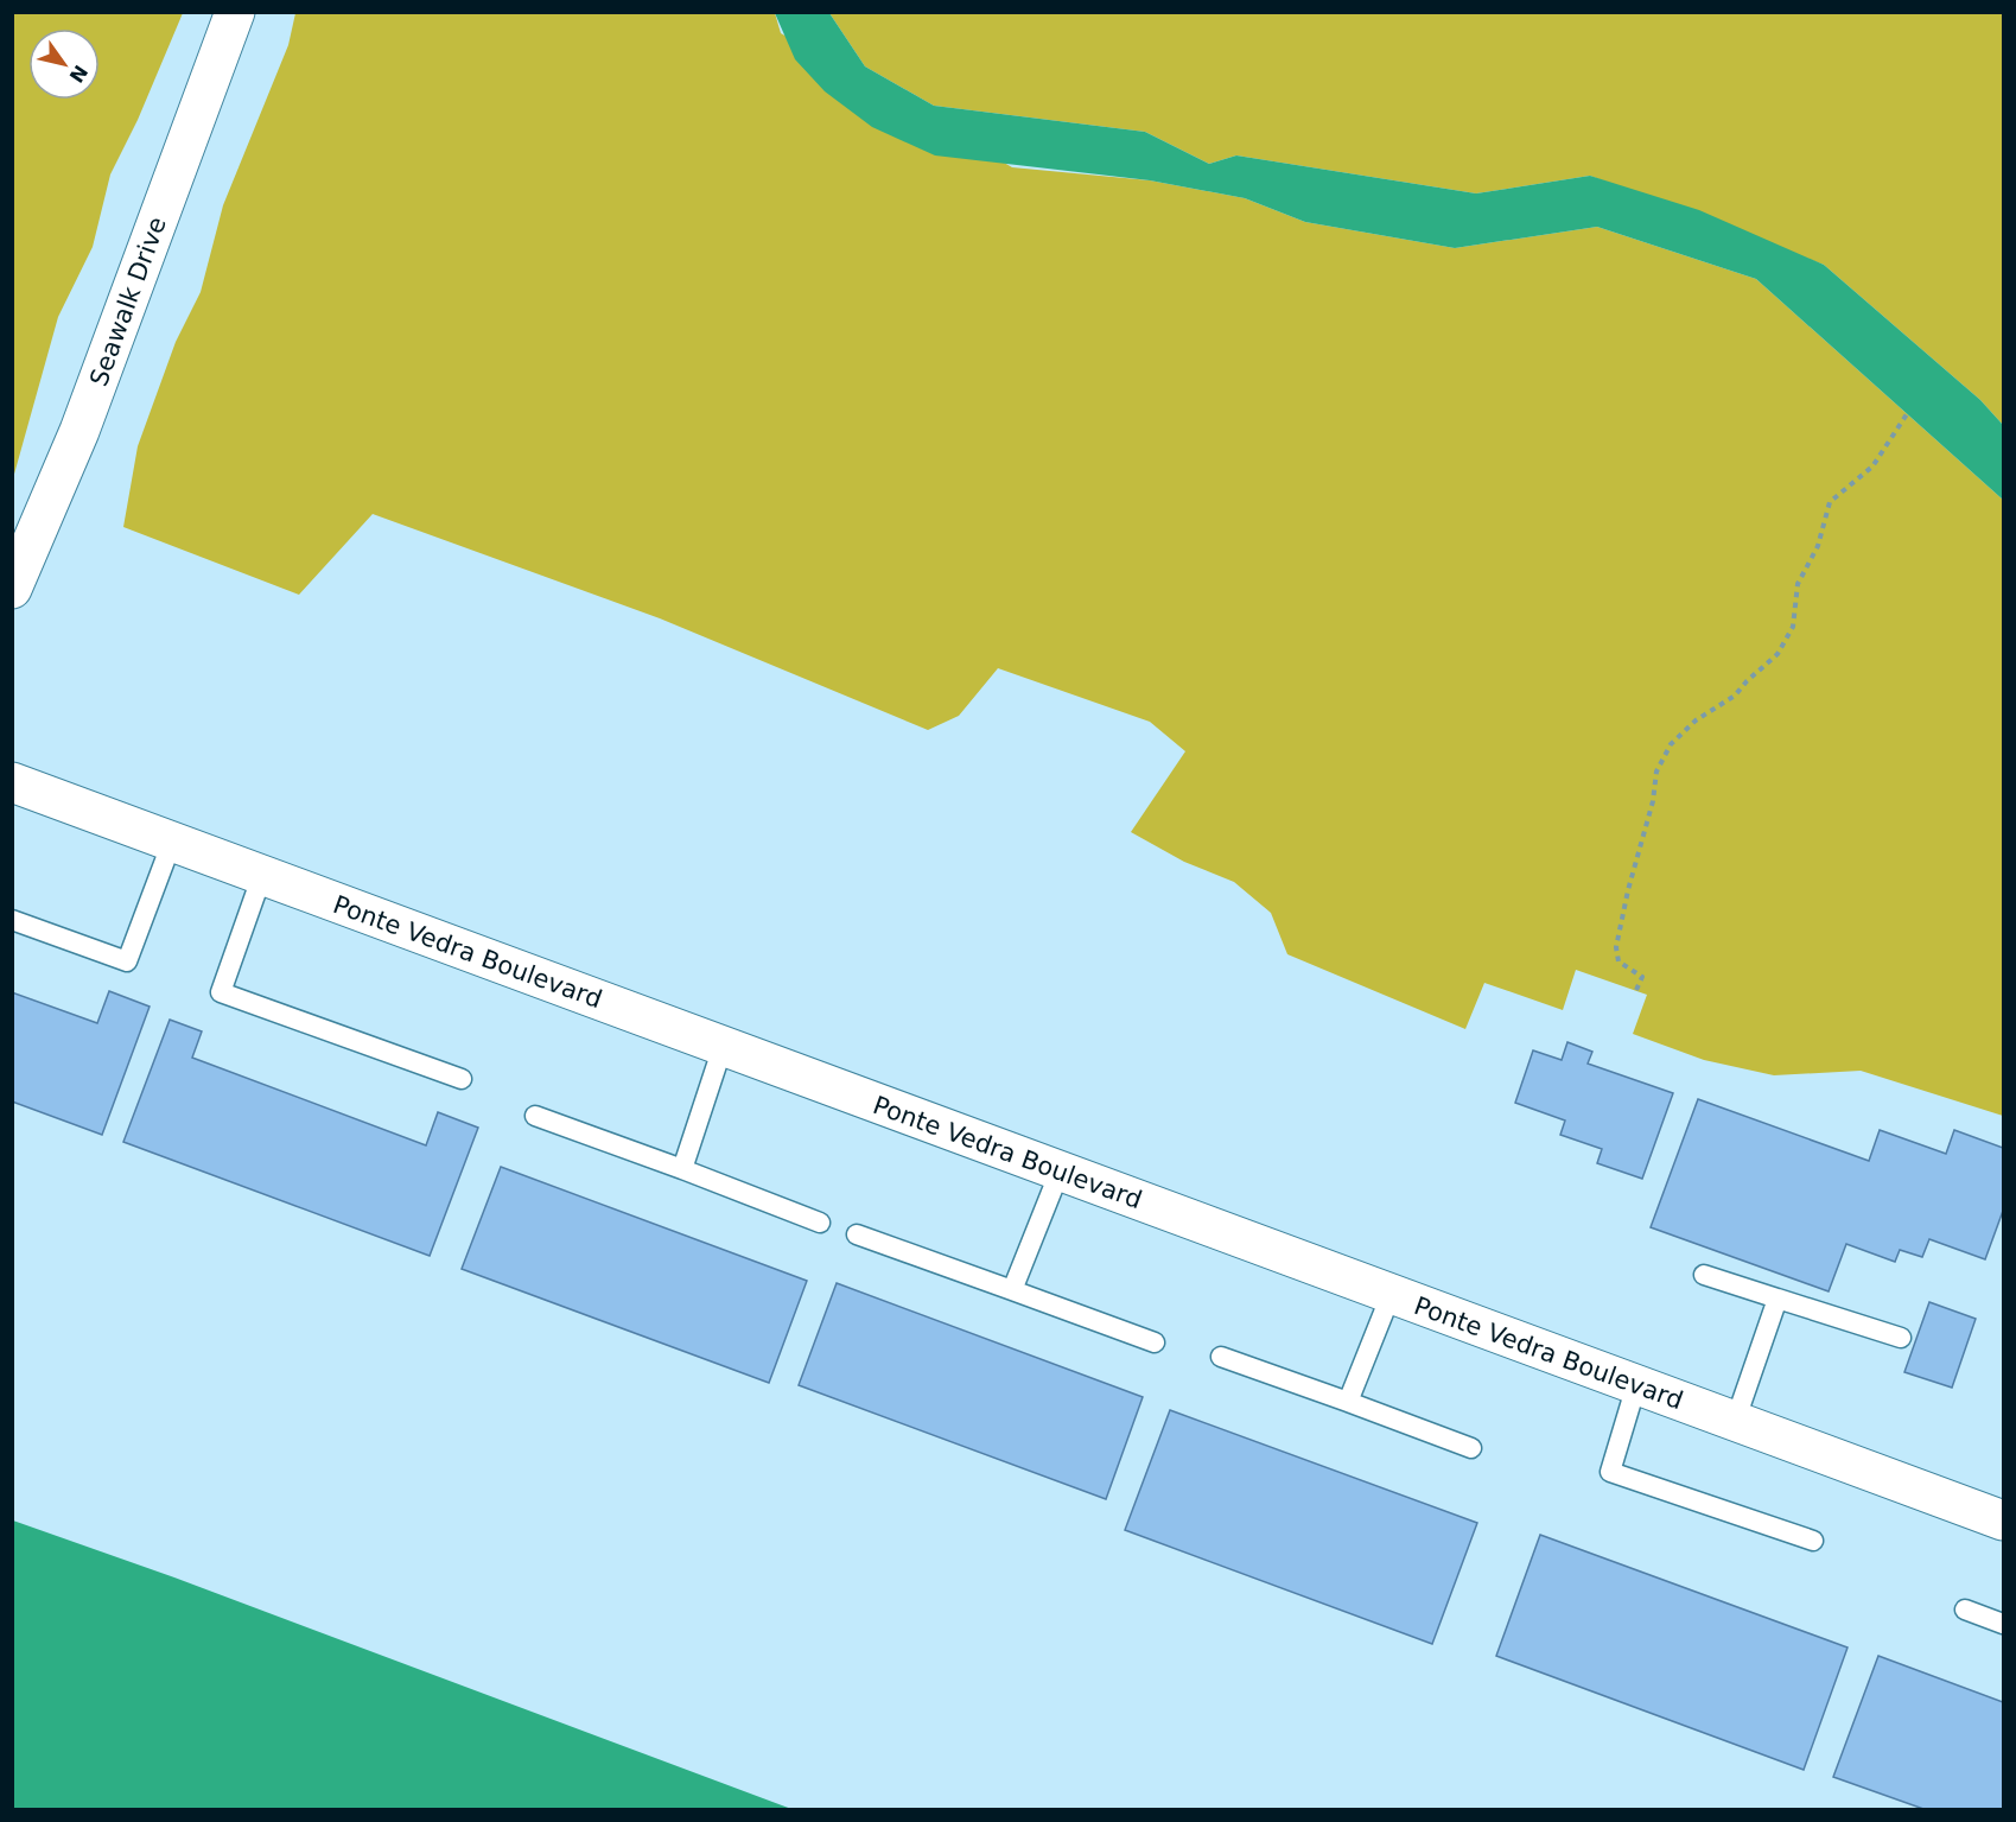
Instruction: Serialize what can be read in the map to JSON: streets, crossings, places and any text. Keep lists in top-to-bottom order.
{
  "streets": {
    "street": ["Seawalk Drive", "Ponte Vedra Boulevard"]
  },
  "north": "bottom right"
}
